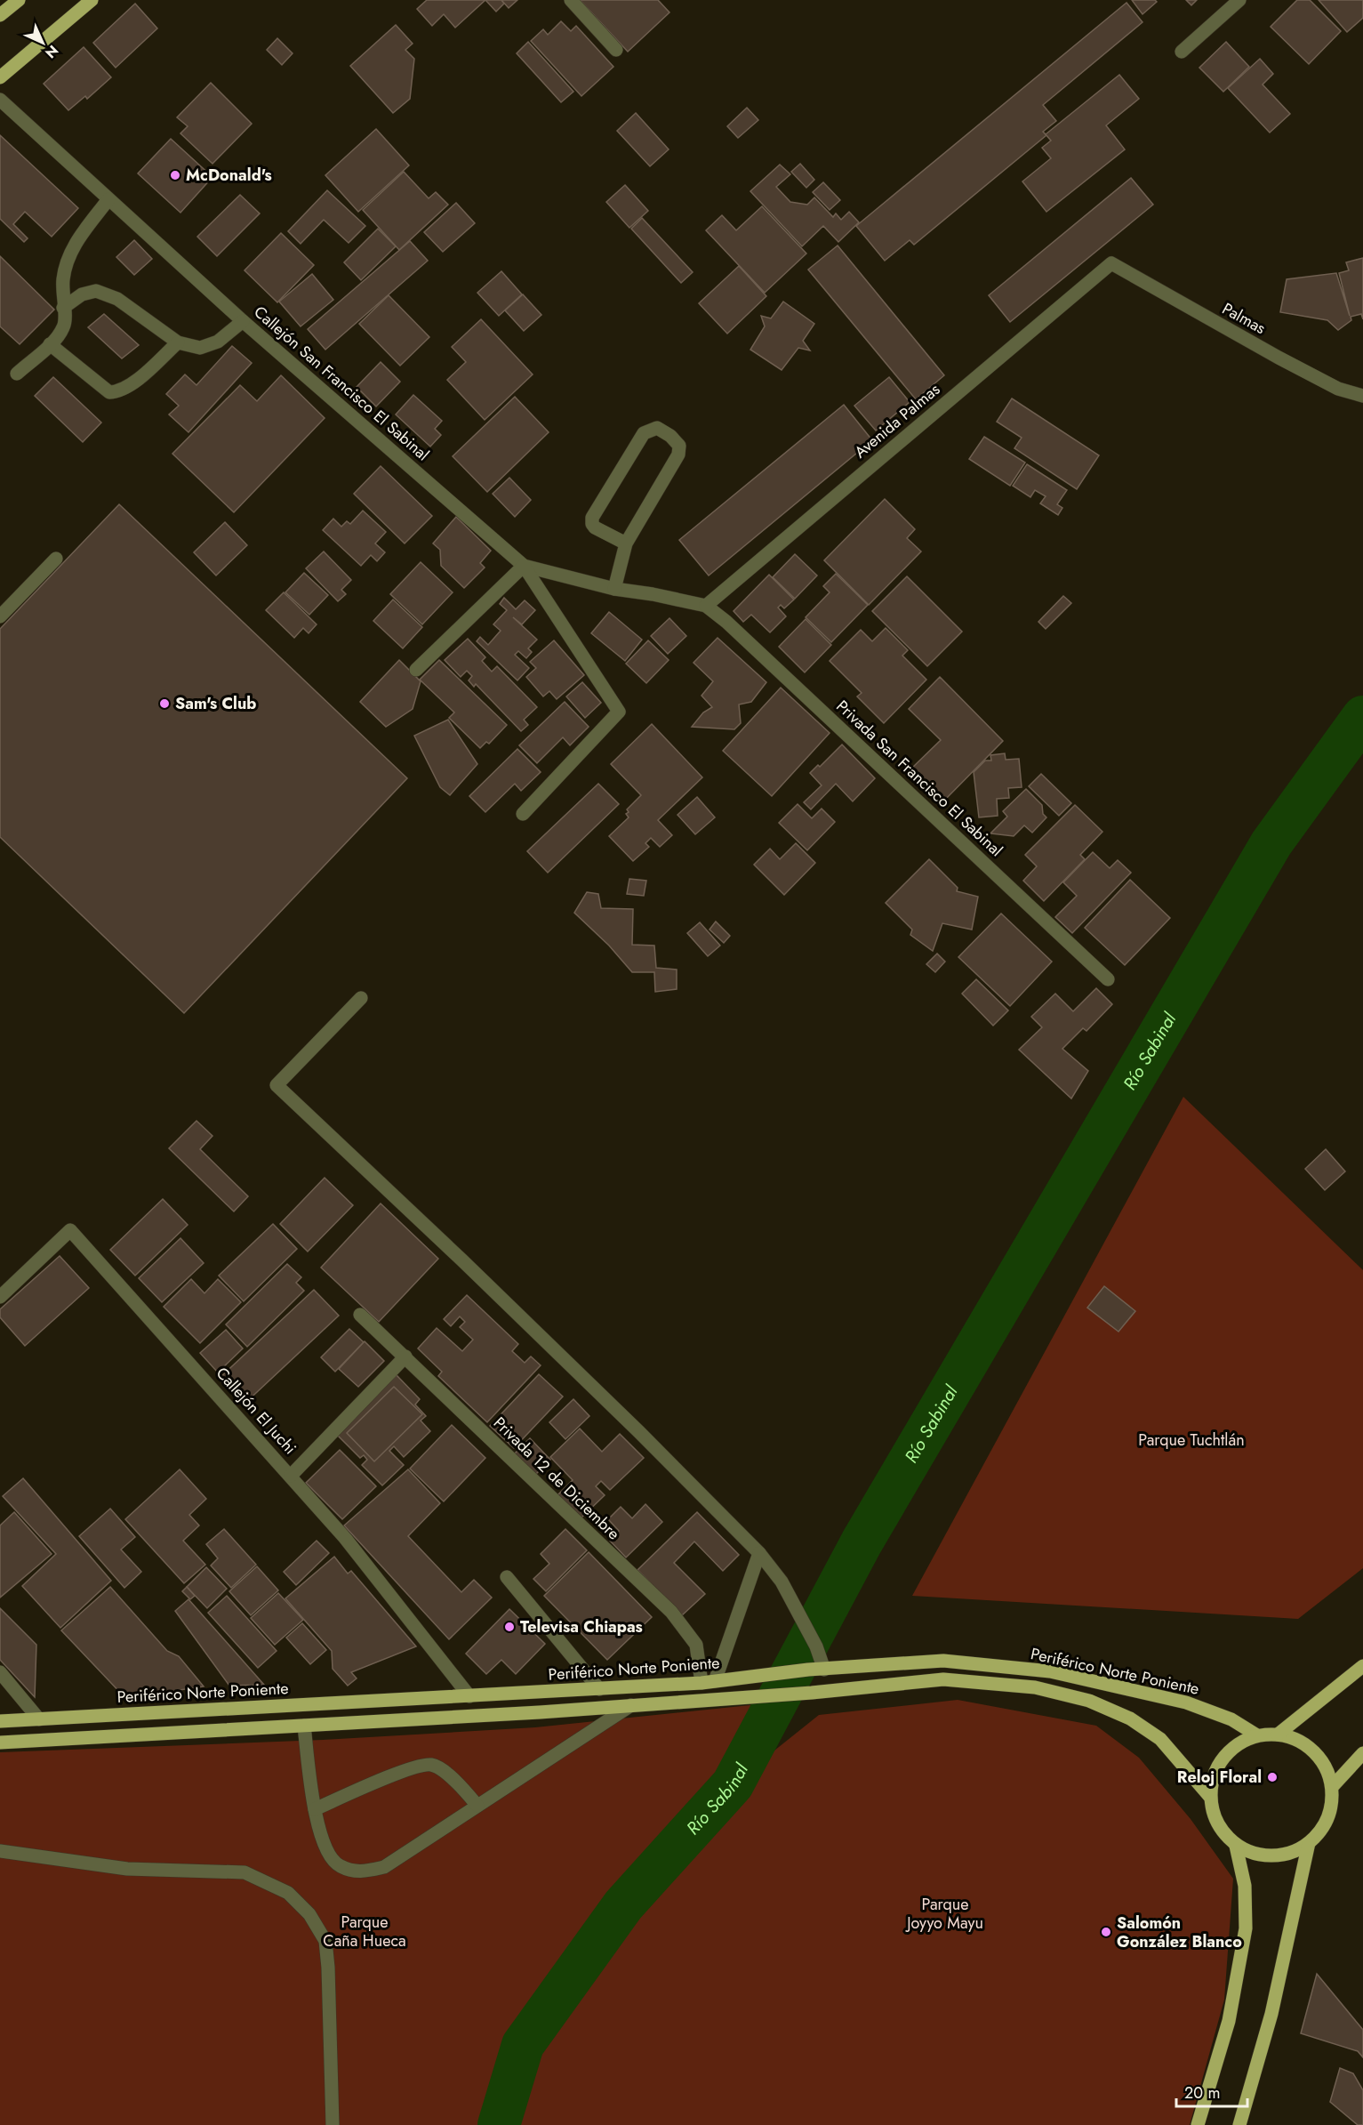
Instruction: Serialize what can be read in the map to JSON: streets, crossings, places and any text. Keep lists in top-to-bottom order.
{
  "streets": {
    "main road": ["Periférico Norte Poniente"],
    "street": [
      "Palmas",
      "Callejón San Francisco El Sabinal",
      "Avenida Palmas",
      "Privada San Francisco El Sabinal",
      "Callejón El Juchi",
      "Privada 12 de Diciembre"
    ]
  },
  "crossings": [
    ["Palmas", "Avenida Palmas"],
    ["Callejón San Francisco El Sabinal", "Avenida Palmas"],
    ["Callejón San Francisco El Sabinal", "Privada San Francisco El Sabinal"],
    ["Avenida Palmas", "Privada San Francisco El Sabinal"],
    ["Callejón El Juchi", "Periférico Norte Poniente"],
    ["Privada 12 de Diciembre", "Periférico Norte Poniente"]
  ],
  "water": ["Río Sabinal"],
  "parks": ["Parque Tuchtlán", "Parque Joyyo Mayu", "Parque Caña Hueca"],
  "places": [
    "McDonald's",
    "Sam's Club",
    "Televisa Chiapas",
    "Reloj Floral",
    "Salomón González Blanco"
  ],
  "scale_bar": "20 m",
  "north": "bottom right"
}
